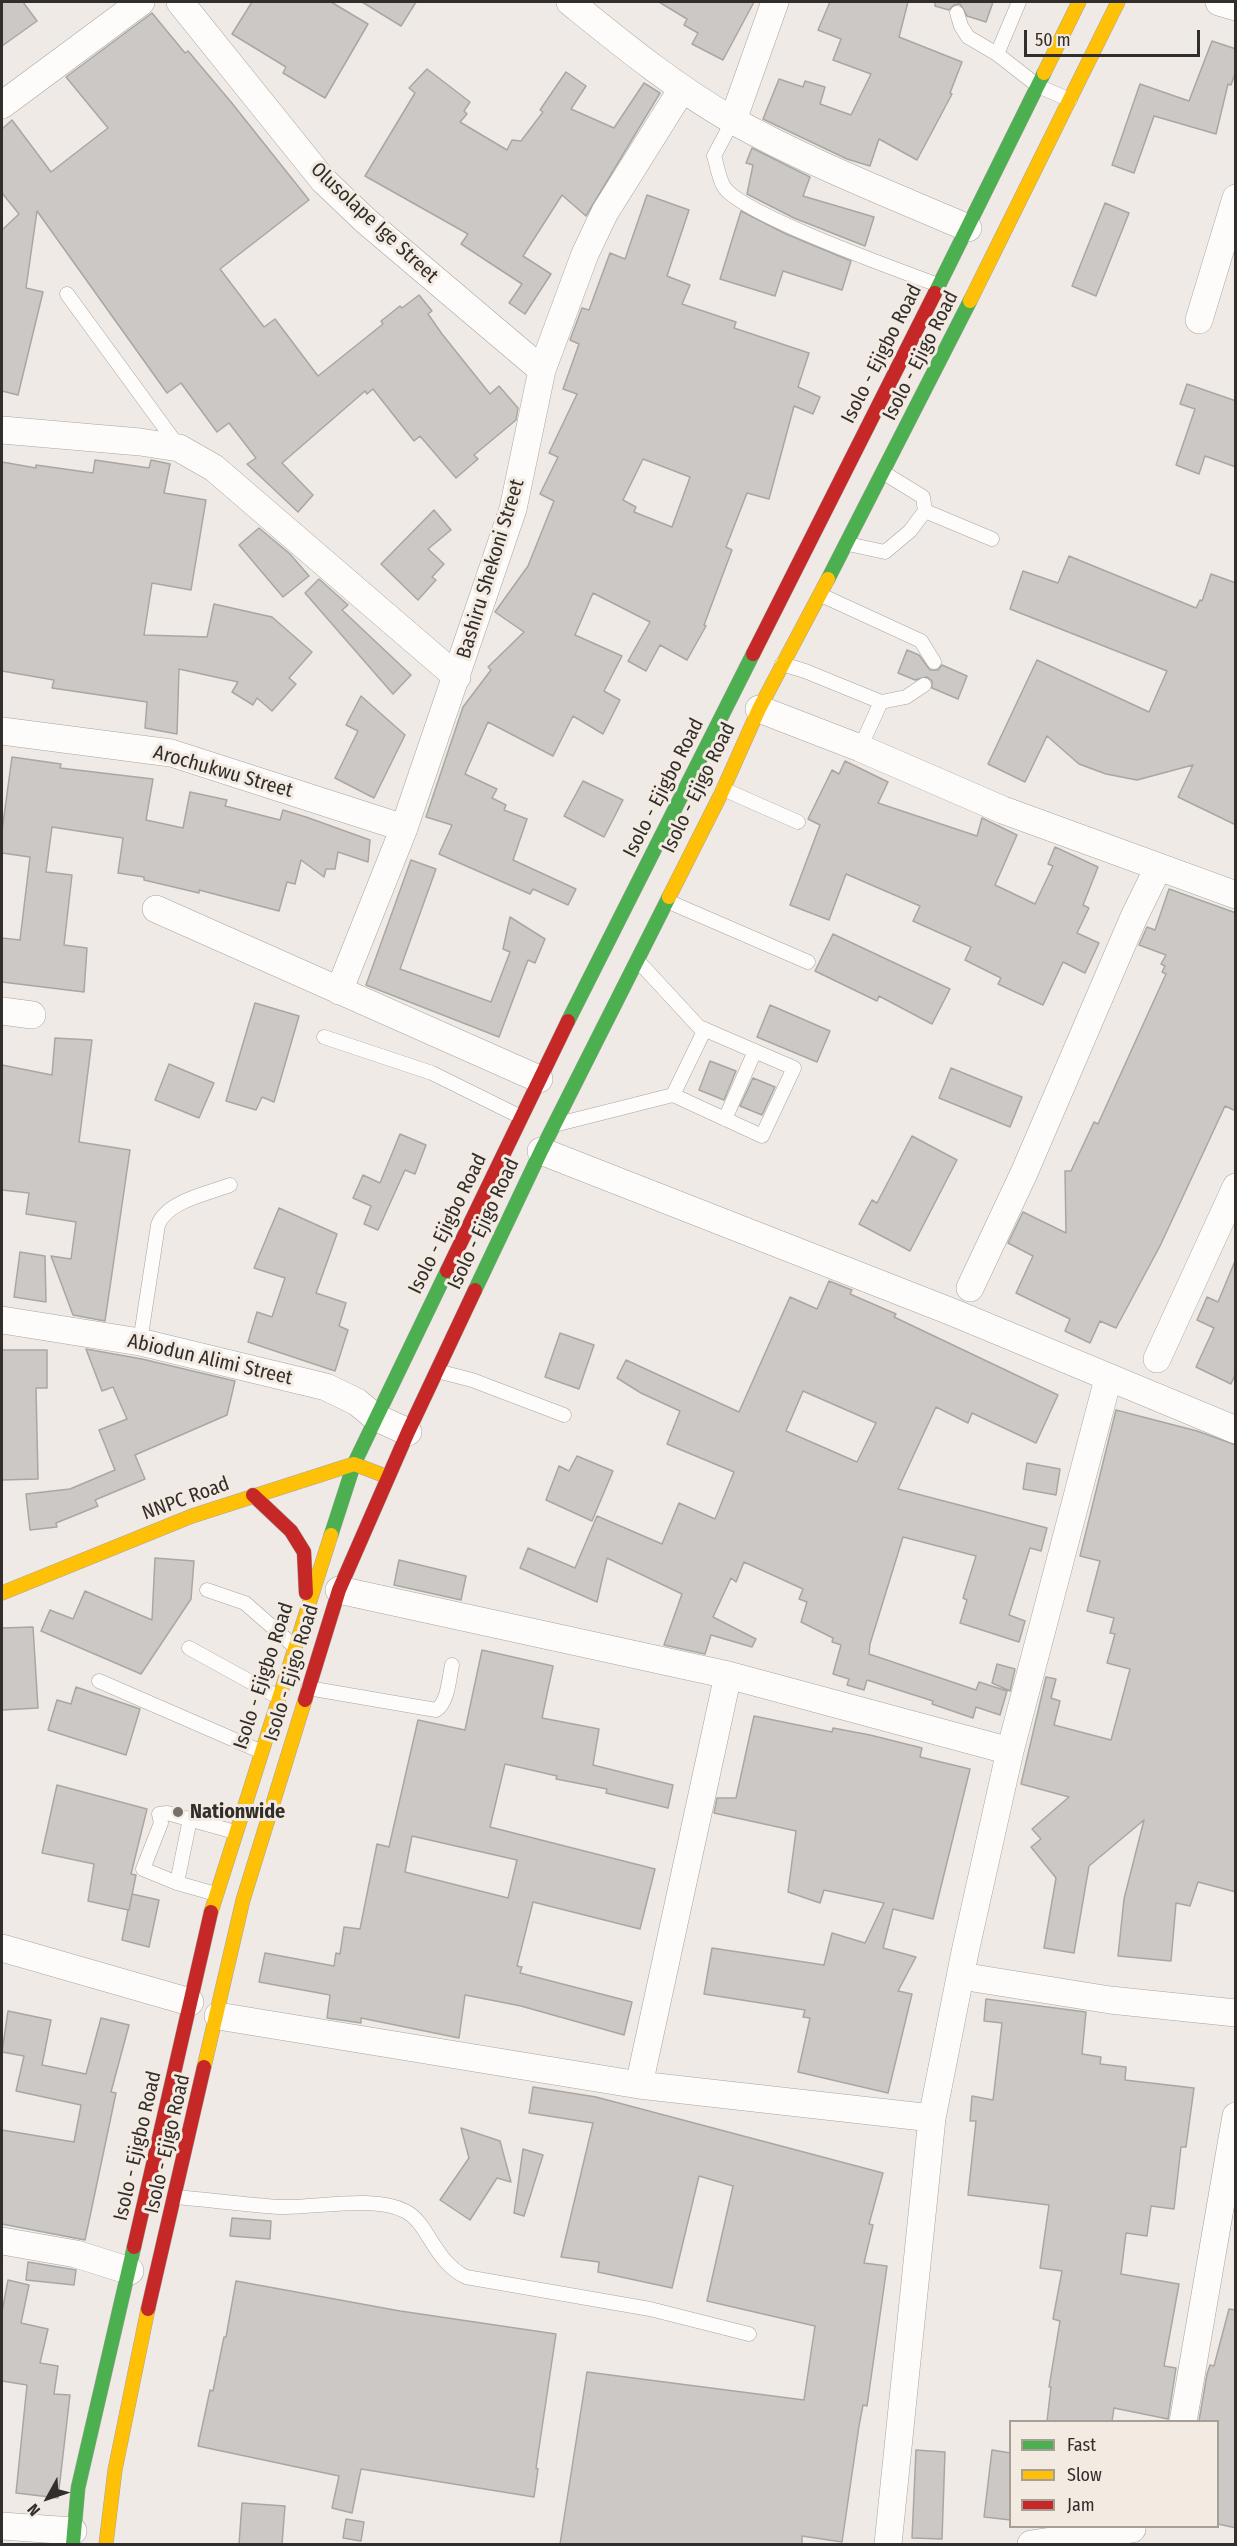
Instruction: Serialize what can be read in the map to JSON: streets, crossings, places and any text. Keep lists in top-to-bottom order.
{
  "streets": {
    "main road": ["Isolo - Ejigbo Road", "Isolo - Ejigo Road", "NNPC Road"],
    "street": [
      "Olusolape Ige Street",
      "Bashiru Shekoni Street",
      "Arochukwu Street",
      "Abiodun Alimi Street"
    ]
  },
  "crossings": [
    ["Olusolape Ige Street", "Bashiru Shekoni Street"],
    ["Isolo - Ejigbo Road", "Isolo - Ejigo Road"],
    ["Isolo - Ejigbo Road", "Abiodun Alimi Street"],
    ["Isolo - Ejigbo Road", "NNPC Road"],
    ["Isolo - Ejigo Road", "Abiodun Alimi Street"],
    ["Bashiru Shekoni Street", "Arochukwu Street"]
  ],
  "places": ["Nationwide"],
  "legend": ["Fast", "Slow", "Jam"],
  "scale_bar": "50 m",
  "north": "bottom left"
}
